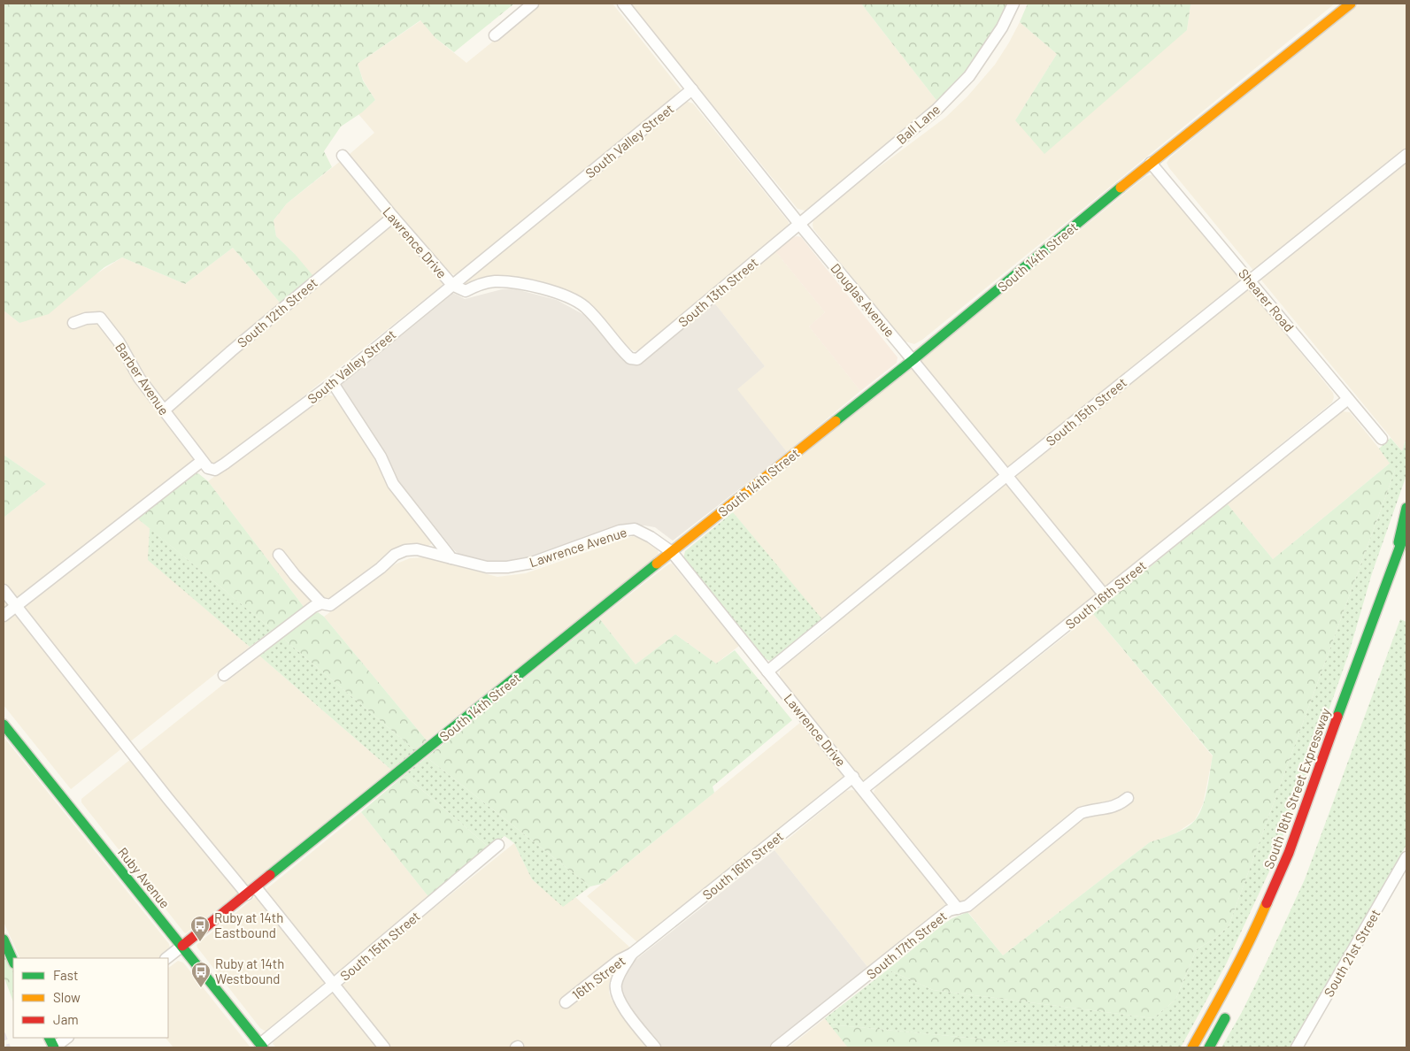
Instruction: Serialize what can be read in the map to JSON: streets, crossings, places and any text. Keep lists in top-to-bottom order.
{
  "streets": {
    "main road": ["South 14th Street", "South 18th Street Expressway", "Ruby Avenue"],
    "street": [
      "Ball Lane",
      "South Valley Street",
      "Lawrence Drive",
      "South 13th Street",
      "Douglas Avenue",
      "Shearer Road",
      "South 12th Street",
      "Barber Avenue",
      "South 15th Street",
      "Lawrence Avenue",
      "South 16th Street",
      "South 17th Street",
      "South 21st Street",
      "16th Street"
    ]
  },
  "crossings": [
    ["Ball Lane", "South 13th Street"],
    ["Ball Lane", "Douglas Avenue"],
    ["South Valley Street", "Lawrence Drive"],
    ["South Valley Street", "Douglas Avenue"],
    ["South Valley Street", "Barber Avenue"],
    ["Lawrence Drive", "South 14th Street"],
    ["Lawrence Drive", "South 13th Street"],
    ["Lawrence Drive", "South 12th Street"],
    ["Lawrence Drive", "South 15th Street"],
    ["Lawrence Drive", "Lawrence Avenue"],
    ["Lawrence Drive", "South 16th Street"],
    ["Lawrence Drive", "South 17th Street"],
    ["South 14th Street", "Douglas Avenue"],
    ["South 14th Street", "Shearer Road"],
    ["South 14th Street", "Lawrence Avenue"],
    ["South 14th Street", "Ruby Avenue"],
    ["South 13th Street", "Douglas Avenue"],
    ["Douglas Avenue", "South 15th Street"],
    ["Douglas Avenue", "South 16th Street"],
    ["Shearer Road", "South 15th Street"],
    ["Shearer Road", "South 16th Street"],
    ["South 12th Street", "Barber Avenue"],
    ["South 15th Street", "Ruby Avenue"],
    ["South 16th Street", "16th Street"]
  ],
  "places": {
    "bus stop": ["Ruby at 14th Eastbound", "Ruby at 14th Westbound"]
  },
  "legend": ["Fast", "Slow", "Jam"]
}
